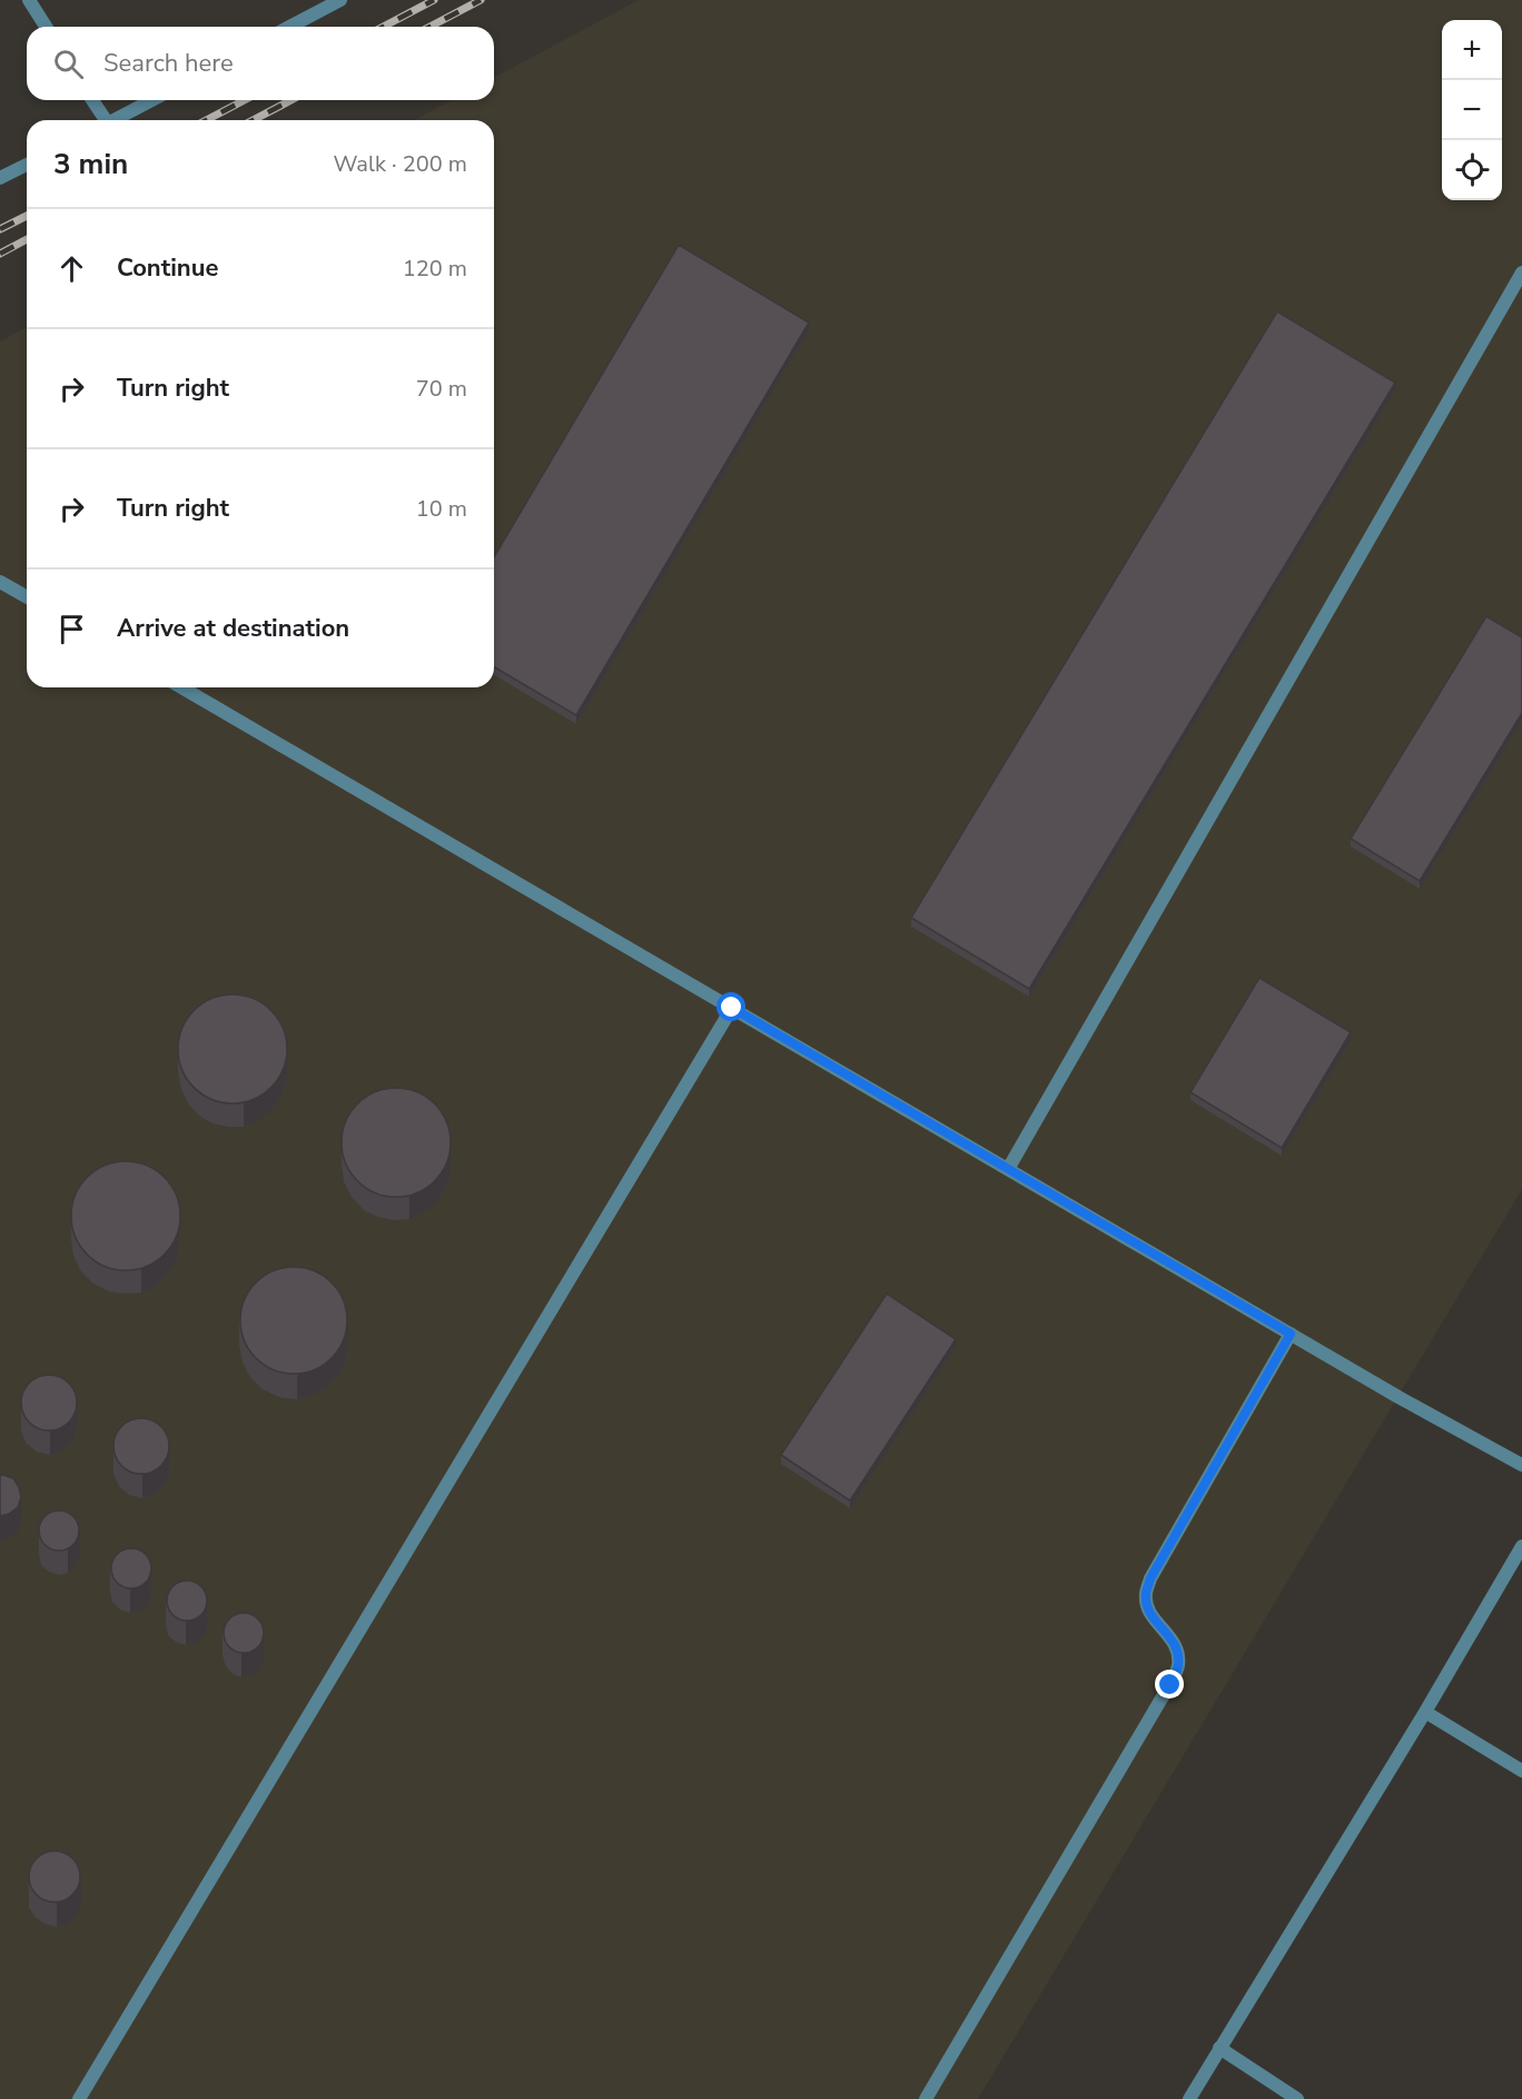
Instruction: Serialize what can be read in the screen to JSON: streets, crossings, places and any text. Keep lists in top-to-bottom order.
{
  "page": {
    "map_buttons": ["+", "−"],
    "search": "Search here",
    "heading": ["3 min", "Walk · 200 m"],
    "list": [
      ["Continue", "120 m"],
      ["Turn right", "70 m"],
      ["Turn right", "10 m"],
      "Arrive at destination"
    ]
  }
}
